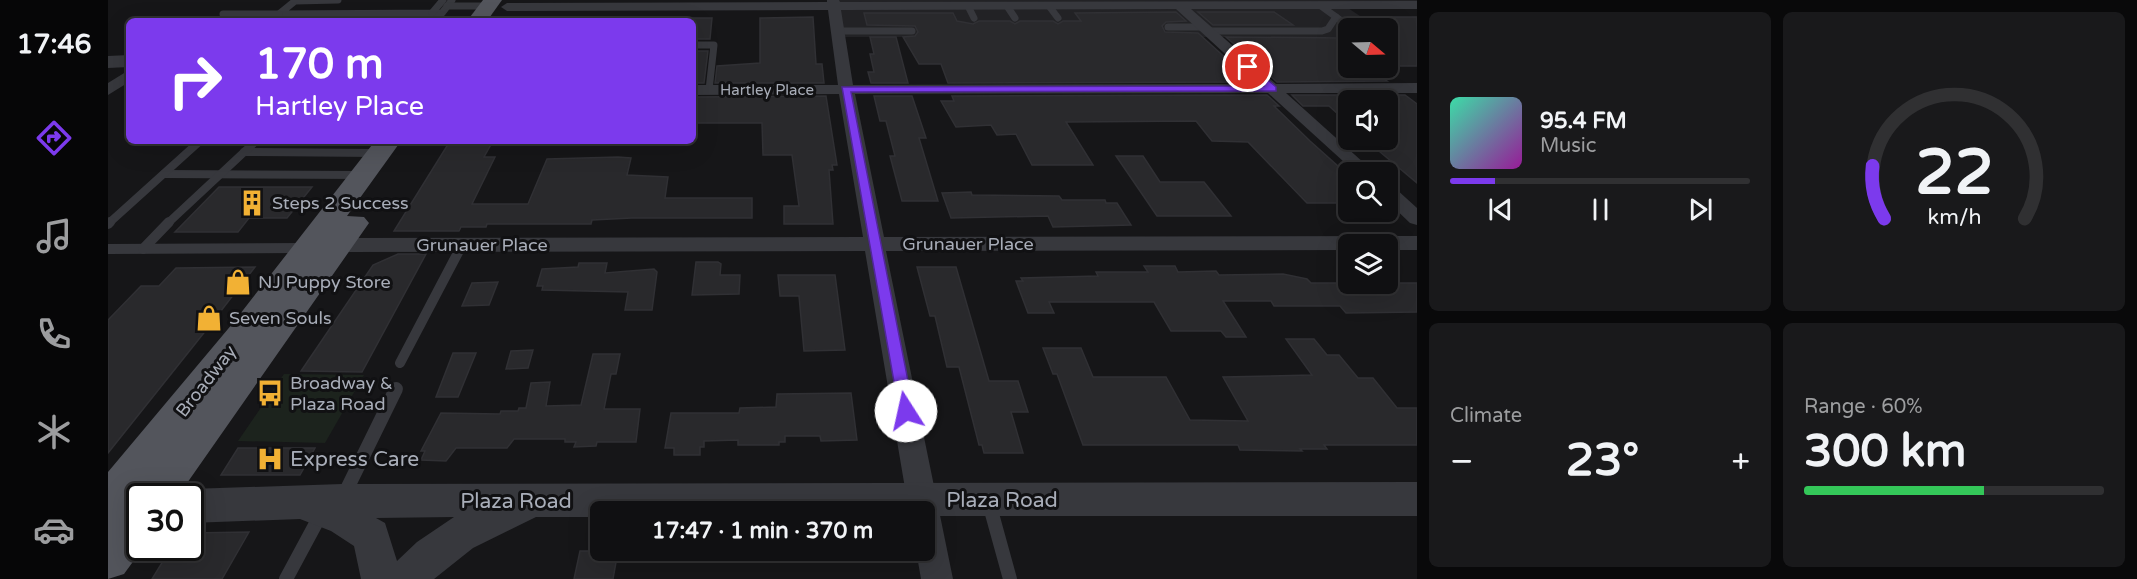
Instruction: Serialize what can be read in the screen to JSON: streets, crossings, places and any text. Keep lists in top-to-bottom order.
{
  "streets": {
    "main road": ["Broadway"],
    "street": ["Hartley Place", "Grunauer Place", "Plaza Road"]
  },
  "crossings": [
    ["Grunauer Place", "Broadway"]
  ],
  "places": {
    "building": ["Steps 2 Success"],
    "shop": ["NJ Puppy Store", "Seven Souls"],
    "bus stop": ["Broadway & Plaza Road"],
    "hospital": ["Express Care"]
  },
  "north": "right",
  "page": {
    "tabs": "17:46",
    "turn": ["170 m", "Hartley Place"],
    "song": ["95.4 FM", "Music"],
    "tile": [
      "Climate",
      ["Range · 60%", "300 km"]
    ],
    "heat": ["−", "23°", "+"],
    "limit": "30",
    "trip": "17:47 · 1 min · 370 m",
    "gauge": ["22", "km/h"]
  }
}
